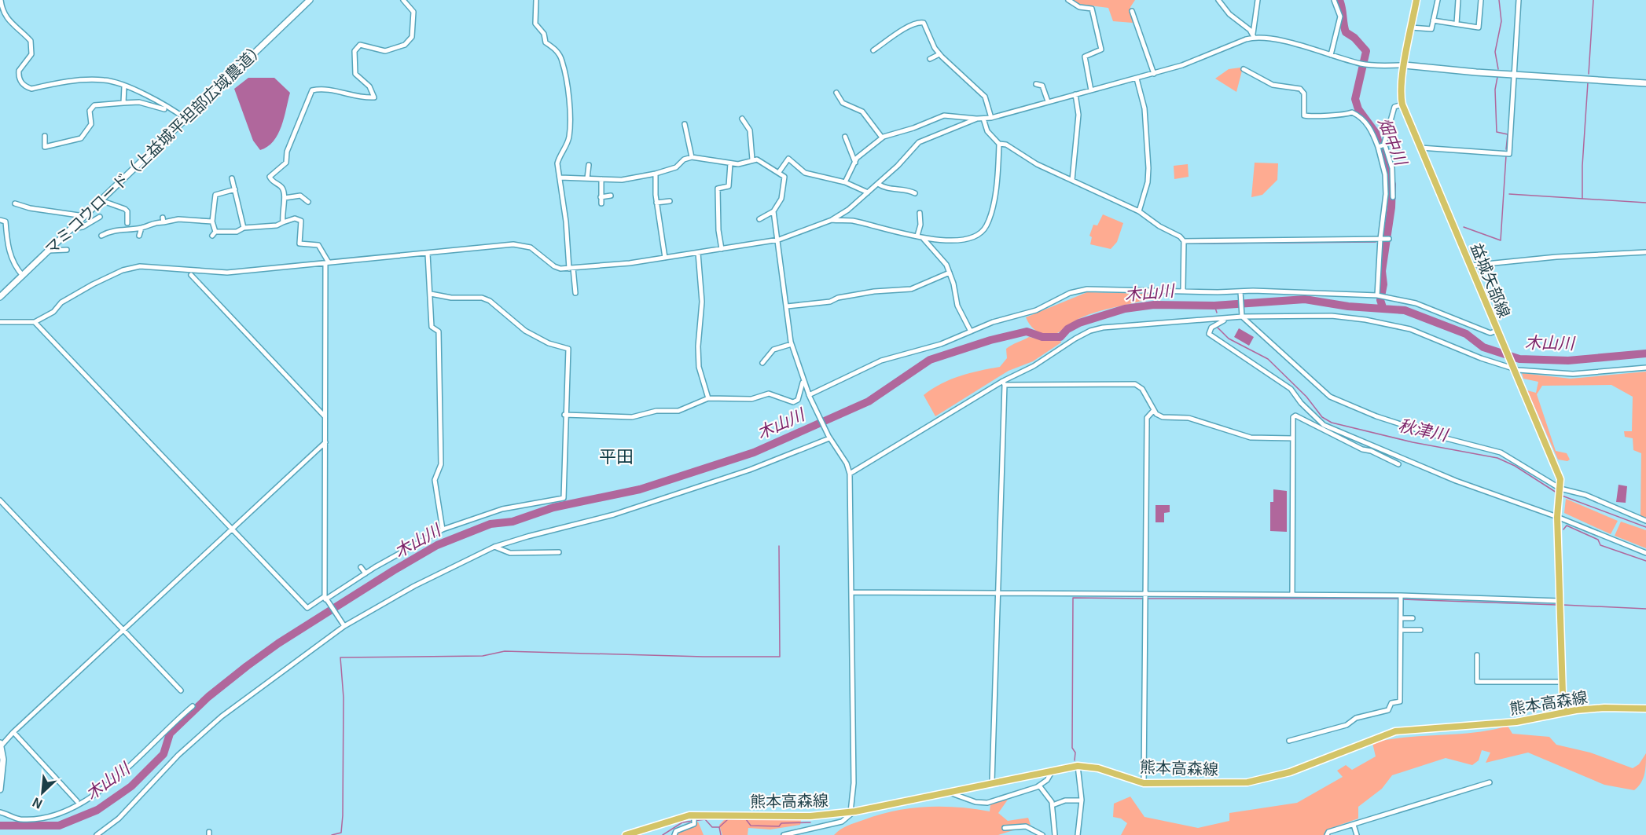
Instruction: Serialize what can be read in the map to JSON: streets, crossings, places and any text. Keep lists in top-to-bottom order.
{
  "streets": {
    "main road": ["益城矢部線", "熊本高森線"],
    "street": ["マミコウロード（上益城平坦部広域農道）"]
  },
  "crossings": [
    ["益城矢部線", "熊本高森線"]
  ],
  "districts": ["平田"],
  "water": ["畑中川", "木山川", "秋津川"],
  "north": "bottom left"
}
